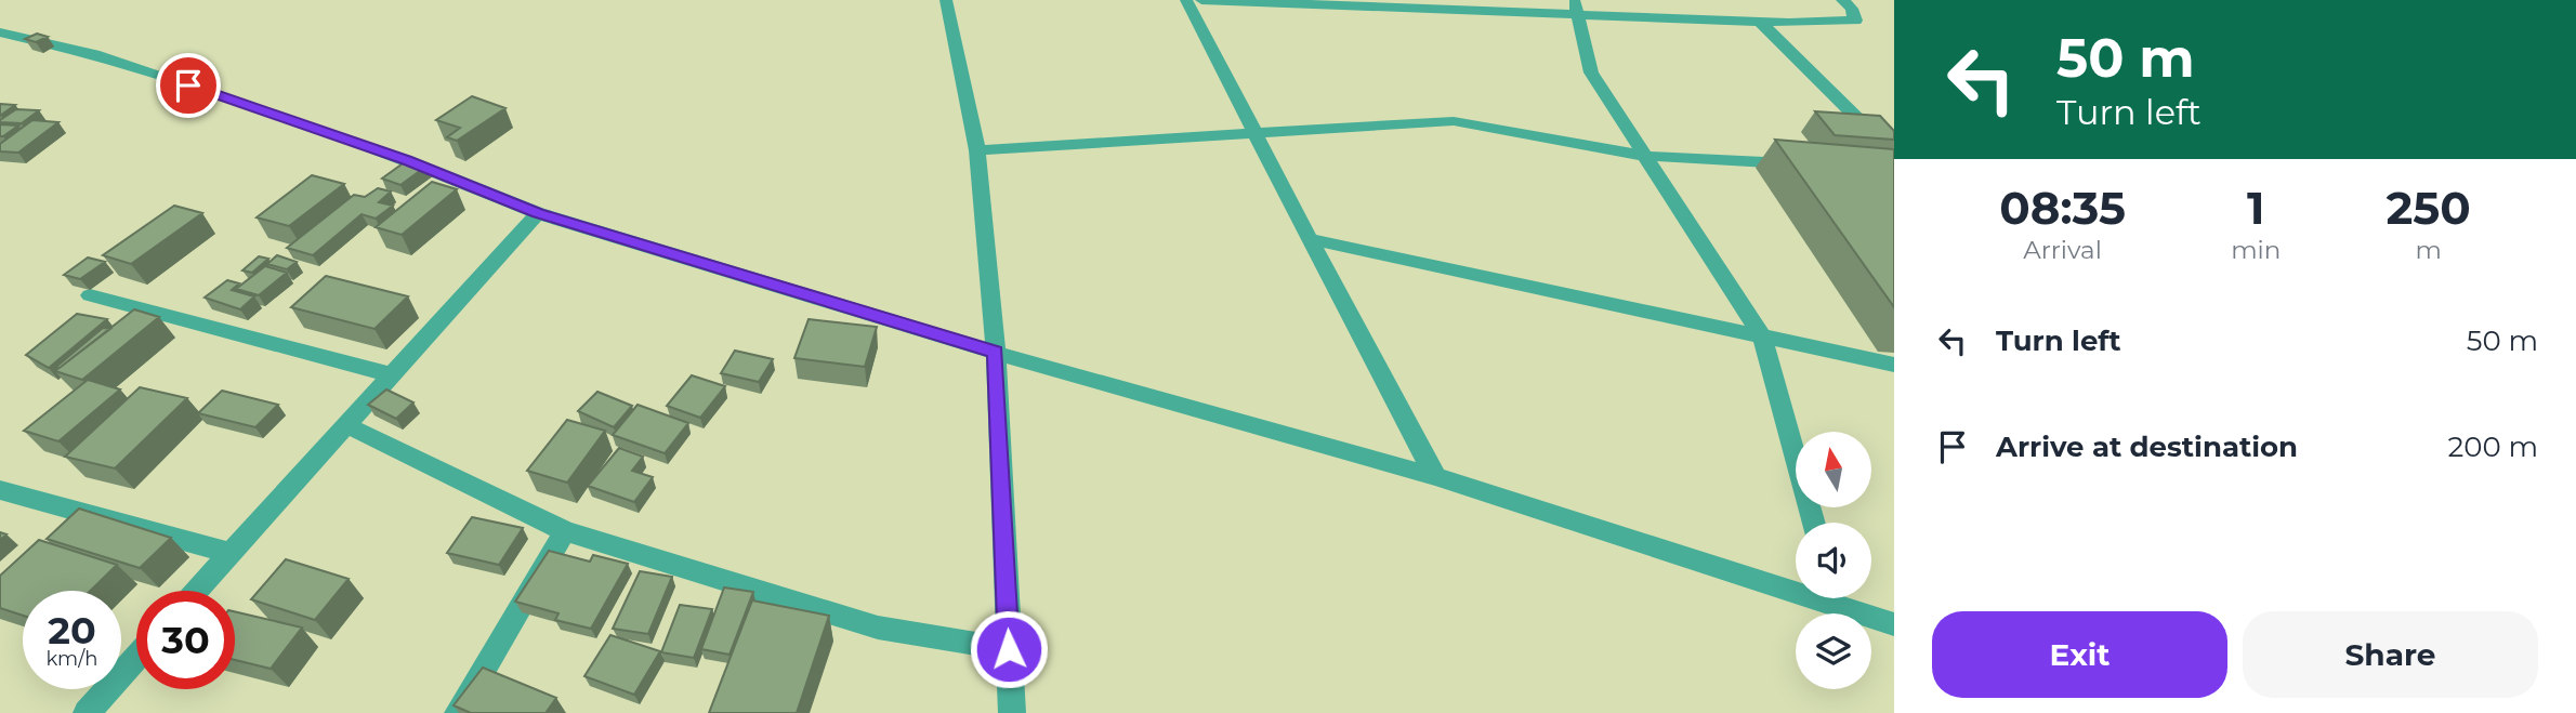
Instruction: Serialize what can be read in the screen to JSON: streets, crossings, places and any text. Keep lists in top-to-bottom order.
{
  "north": "top",
  "page": {
    "turn": ["50 m", "Turn left"],
    "eta": [
      "08:35",
      "Arrival",
      "1",
      "min",
      "250",
      "m"
    ],
    "list": [
      {
        "name": "Turn left",
        "value": "50 m"
      },
      {
        "name": "Arrive at destination",
        "value": "200 m"
      }
    ],
    "speed": "20 km/h",
    "limit": "30",
    "buttons": ["Exit", "Share"]
  }
}
